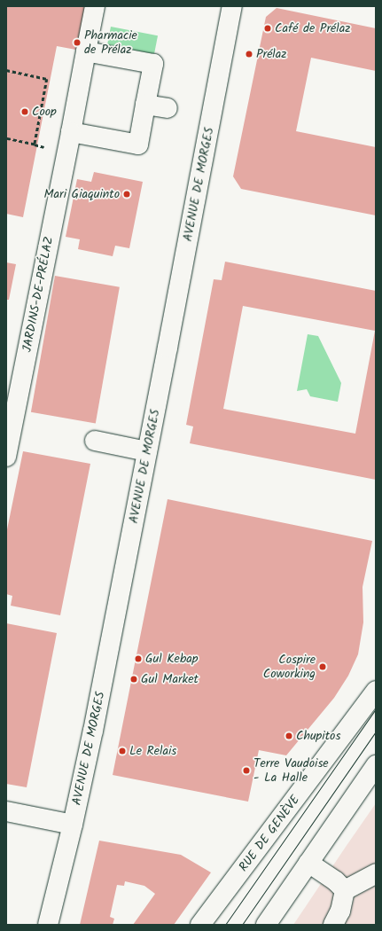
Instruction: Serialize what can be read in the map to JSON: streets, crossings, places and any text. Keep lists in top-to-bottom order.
{
  "streets": {
    "main road": ["AVENUE DE MORGES", "JARDINS-DE-PRÉLAZ", "RUE DE GENÈVE"]
  },
  "places": [
    "Café de Prélaz",
    "Pharmacie de Prélaz",
    "Prélaz",
    "Coop",
    "Mari Giaquinto",
    "Gul Kebap",
    "Cospire Coworking",
    "Gul Market",
    "Chupitos",
    "Le Relais",
    "Terre Vaudoise - La Halle"
  ]
}
